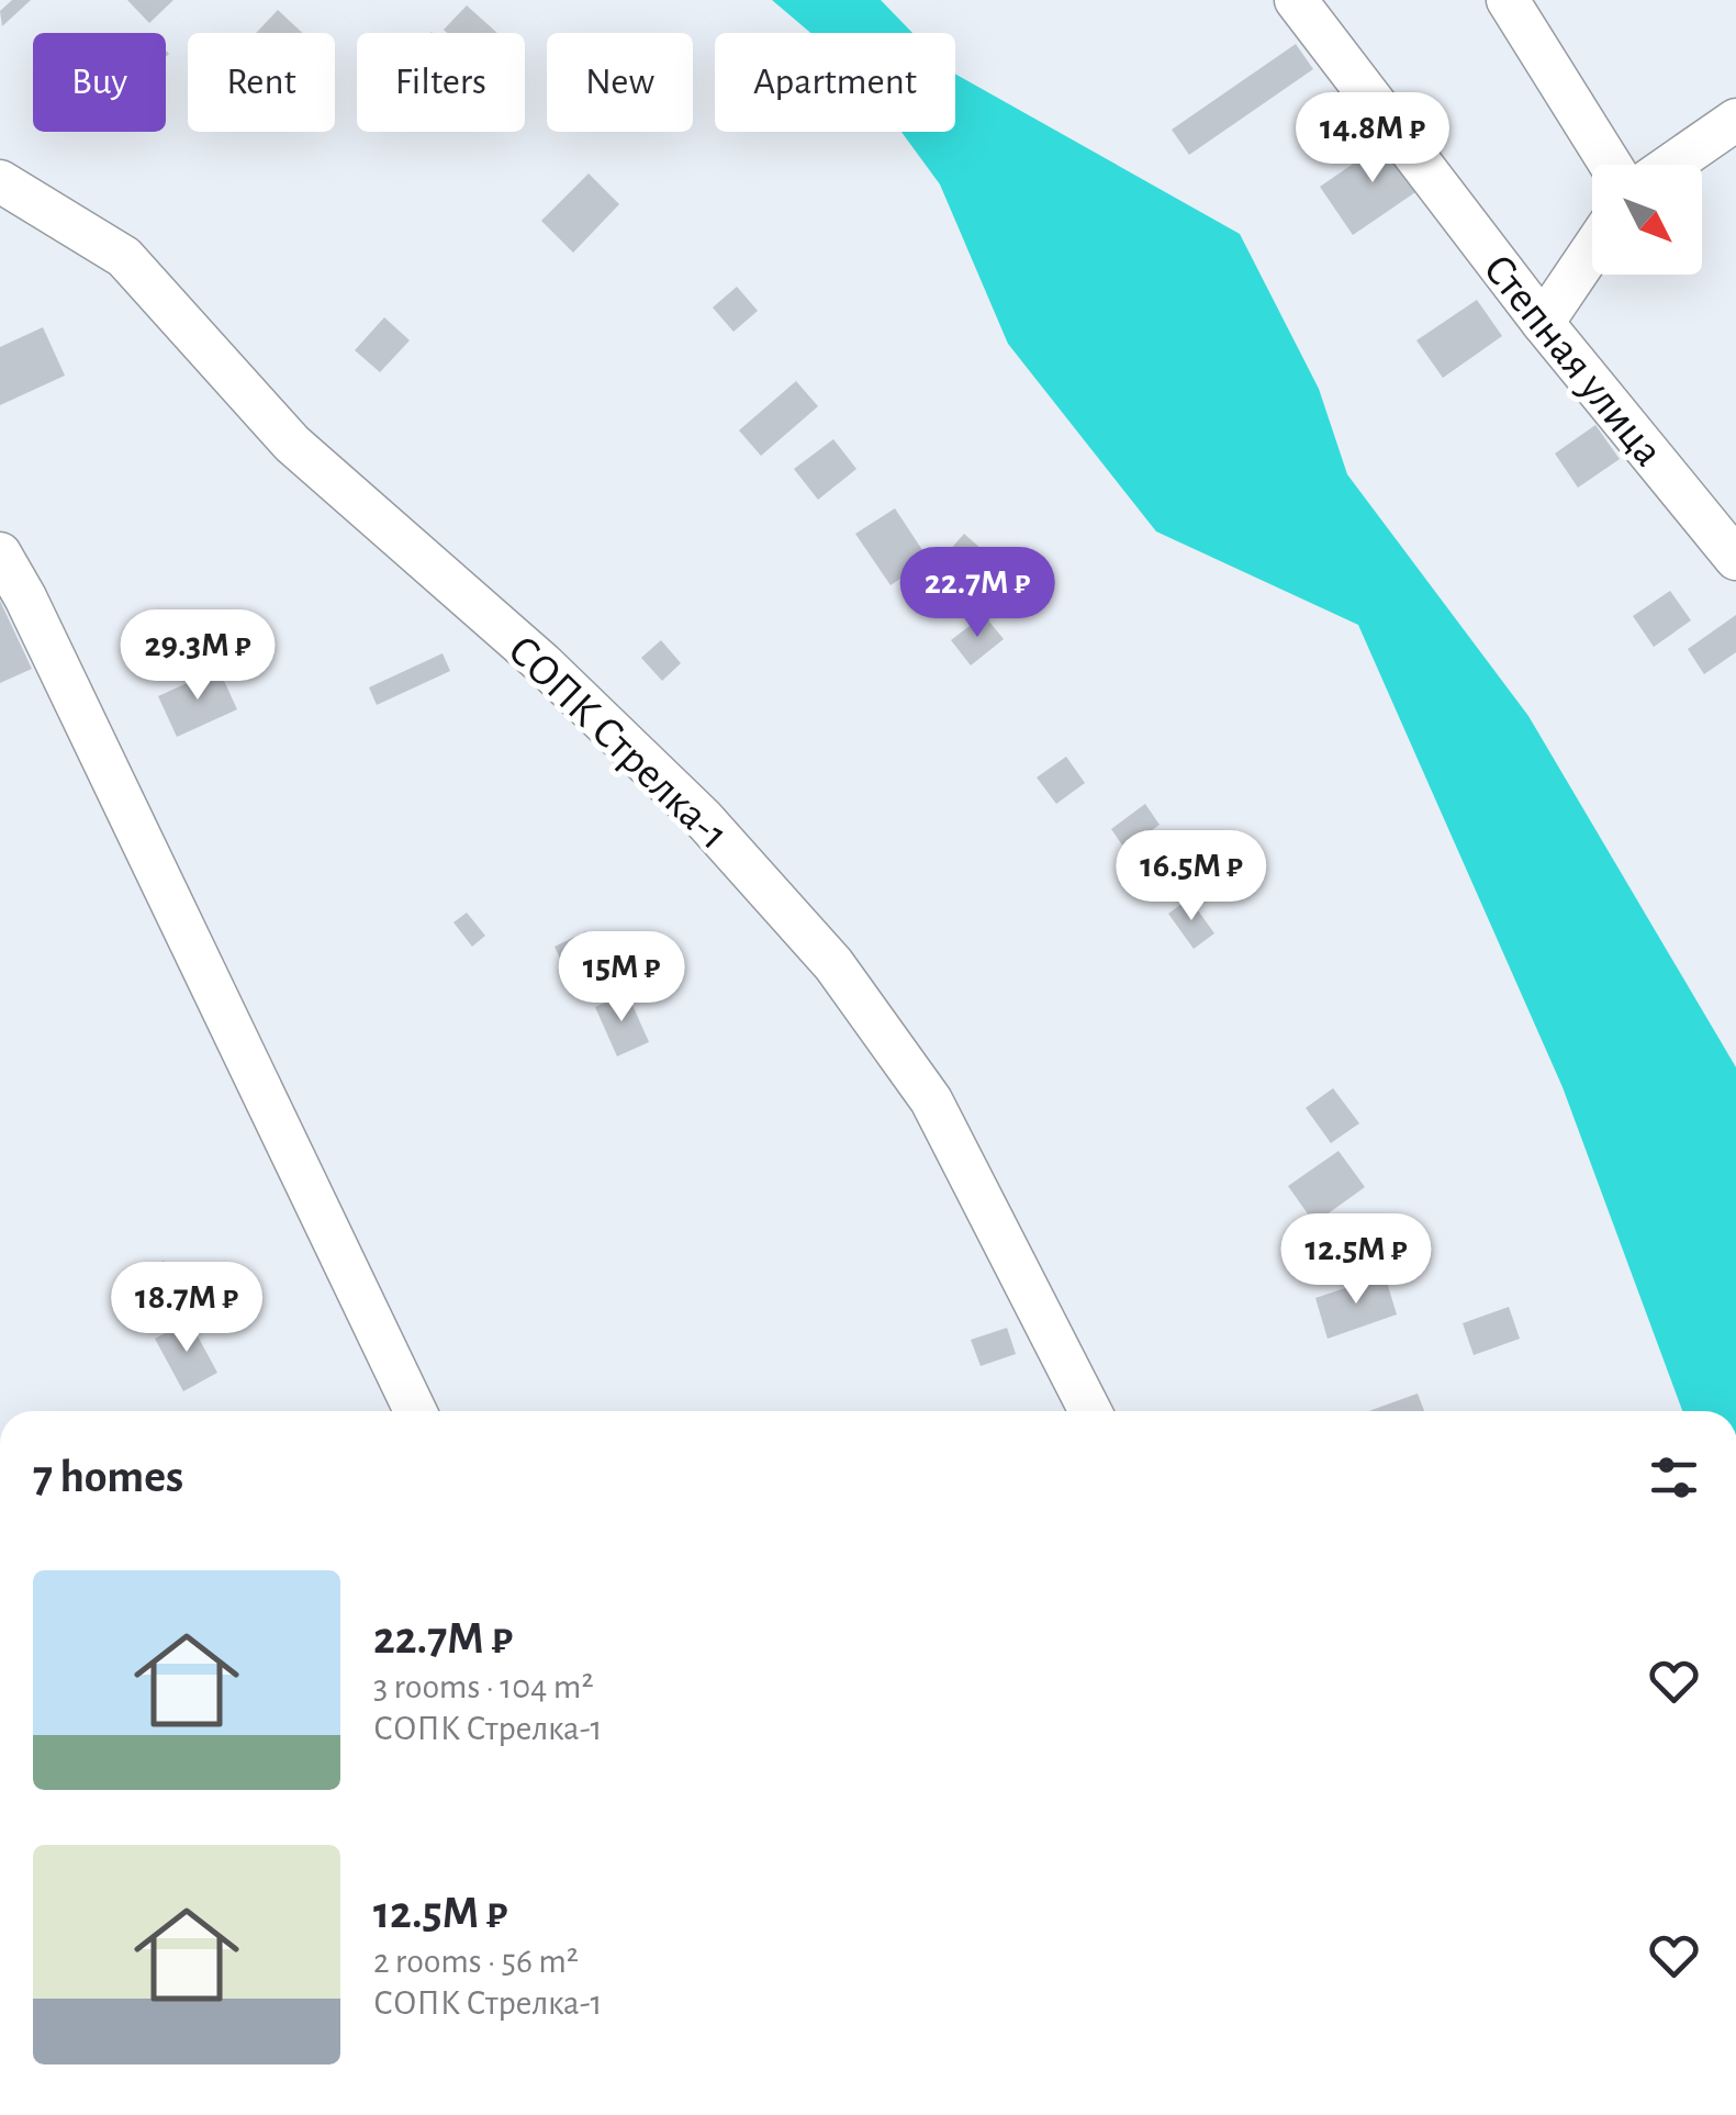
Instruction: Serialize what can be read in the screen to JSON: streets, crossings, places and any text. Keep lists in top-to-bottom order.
{
  "streets": {
    "street": ["Степная улица", "СОПК Стрелка-1"]
  },
  "north": "bottom right",
  "page": {
    "chip": [
      "Buy",
      "Rent",
      "Filters",
      "New",
      "Apartment"
    ],
    "price": [
      "14.8M ₽",
      "22.7M ₽",
      "29.3M ₽",
      "16.5M ₽",
      "15M ₽",
      "12.5M ₽",
      "18.7M ₽"
    ],
    "heading": "7 homes",
    "list": [
      {
        "name": "22.7M ₽",
        "note": "3 rooms · 104 m² · СОПК Стрелка-1"
      },
      {
        "name": "12.5M ₽",
        "note": "2 rooms · 56 m² · СОПК Стрелка-1"
      }
    ]
  }
}
